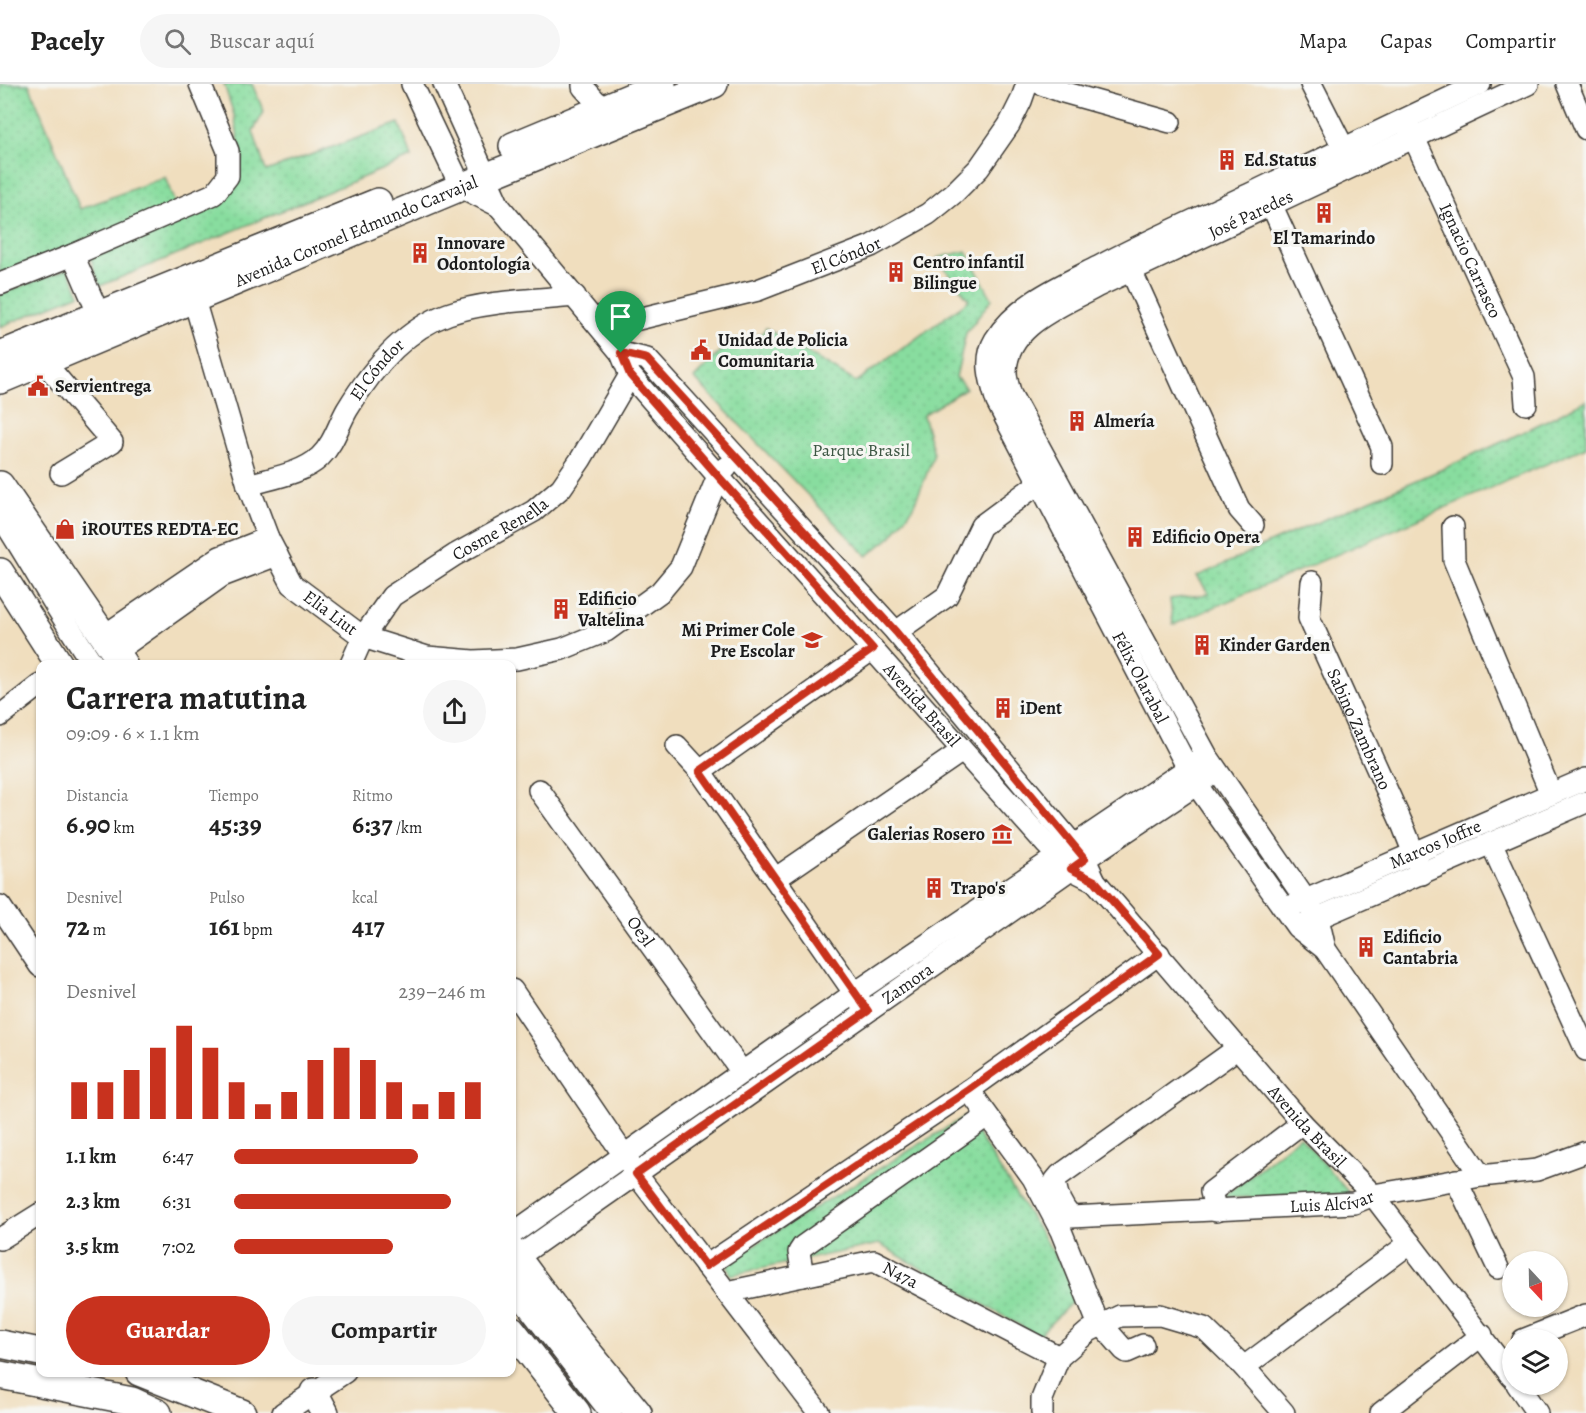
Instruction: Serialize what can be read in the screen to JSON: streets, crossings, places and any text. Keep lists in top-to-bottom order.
{
  "streets": {
    "main road": ["Avenida Coronel Edmundo Carvajal"],
    "street": [
      "José Paredes",
      "El Cóndor",
      "Ignacio Carrasco",
      "Cosme Renella",
      "Elia Liut",
      "Félix Olarabal",
      "Avenida Brasil",
      "Sabino Zambrano",
      "Marcos Joffre",
      "Oe3l",
      "Zamora",
      "Luis Alcívar",
      "N47a"
    ]
  },
  "crossings": [
    ["José Paredes", "Ignacio Carrasco"],
    ["José Paredes", "Félix Olarabal"],
    ["Avenida Coronel Edmundo Carvajal", "Elia Liut"],
    ["Avenida Coronel Edmundo Carvajal", "Avenida Brasil"],
    ["El Cóndor", "Elia Liut"],
    ["El Cóndor", "Avenida Brasil"],
    ["Cosme Renella", "Elia Liut"],
    ["Cosme Renella", "Avenida Brasil"],
    ["Elia Liut", "Avenida Brasil"],
    ["Félix Olarabal", "Marcos Joffre"],
    ["Félix Olarabal", "Zamora"],
    ["Félix Olarabal", "Luis Alcívar"],
    ["Avenida Brasil", "Zamora"],
    ["Avenida Brasil", "Luis Alcívar"],
    ["Sabino Zambrano", "Marcos Joffre"],
    ["Oe3l", "Zamora"]
  ],
  "parks": ["Parque Brasil"],
  "places": {
    "building": [
      "Ed.Status",
      "El Tamarindo",
      "Innovare Odontología",
      "Centro infantil Bilingue",
      "Almería",
      "Edificio Opera",
      "Edificio Valtelina",
      "Kinder Garden",
      "iDent",
      "Trapo's",
      "Edificio Cantabria"
    ],
    "public building": ["Unidad de Policia Comunitaria", "Servientrega"],
    "shop": ["iROUTES REDTA-EC"],
    "school or university": ["Mi Primer Cole Pre Escolar"],
    "museum": ["Galerias Rosero"]
  },
  "north": "bottom",
  "page": {
    "header": "Pacely",
    "search": "Buscar aquí",
    "nav": ["Mapa", "Capas", "Compartir"],
    "heading": ["Carrera matutina", "09:09 · 6 × 1.1 km"],
    "stats": [
      ["Distancia", "6.90 km"],
      ["Tiempo", "45:39"],
      ["Ritmo", "6:37 /km"],
      ["Desnivel", "72 m"],
      ["Pulso", "161 bpm"],
      ["kcal", "417"]
    ],
    "chart": ["Desnivel", "239–246 m"],
    "list": [
      {
        "name": "1.1 km",
        "note": "6:47"
      },
      {
        "name": "2.3 km",
        "note": "6:31"
      },
      {
        "name": "3.5 km",
        "note": "7:02"
      }
    ],
    "buttons": ["Guardar", "Compartir"]
  }
}
